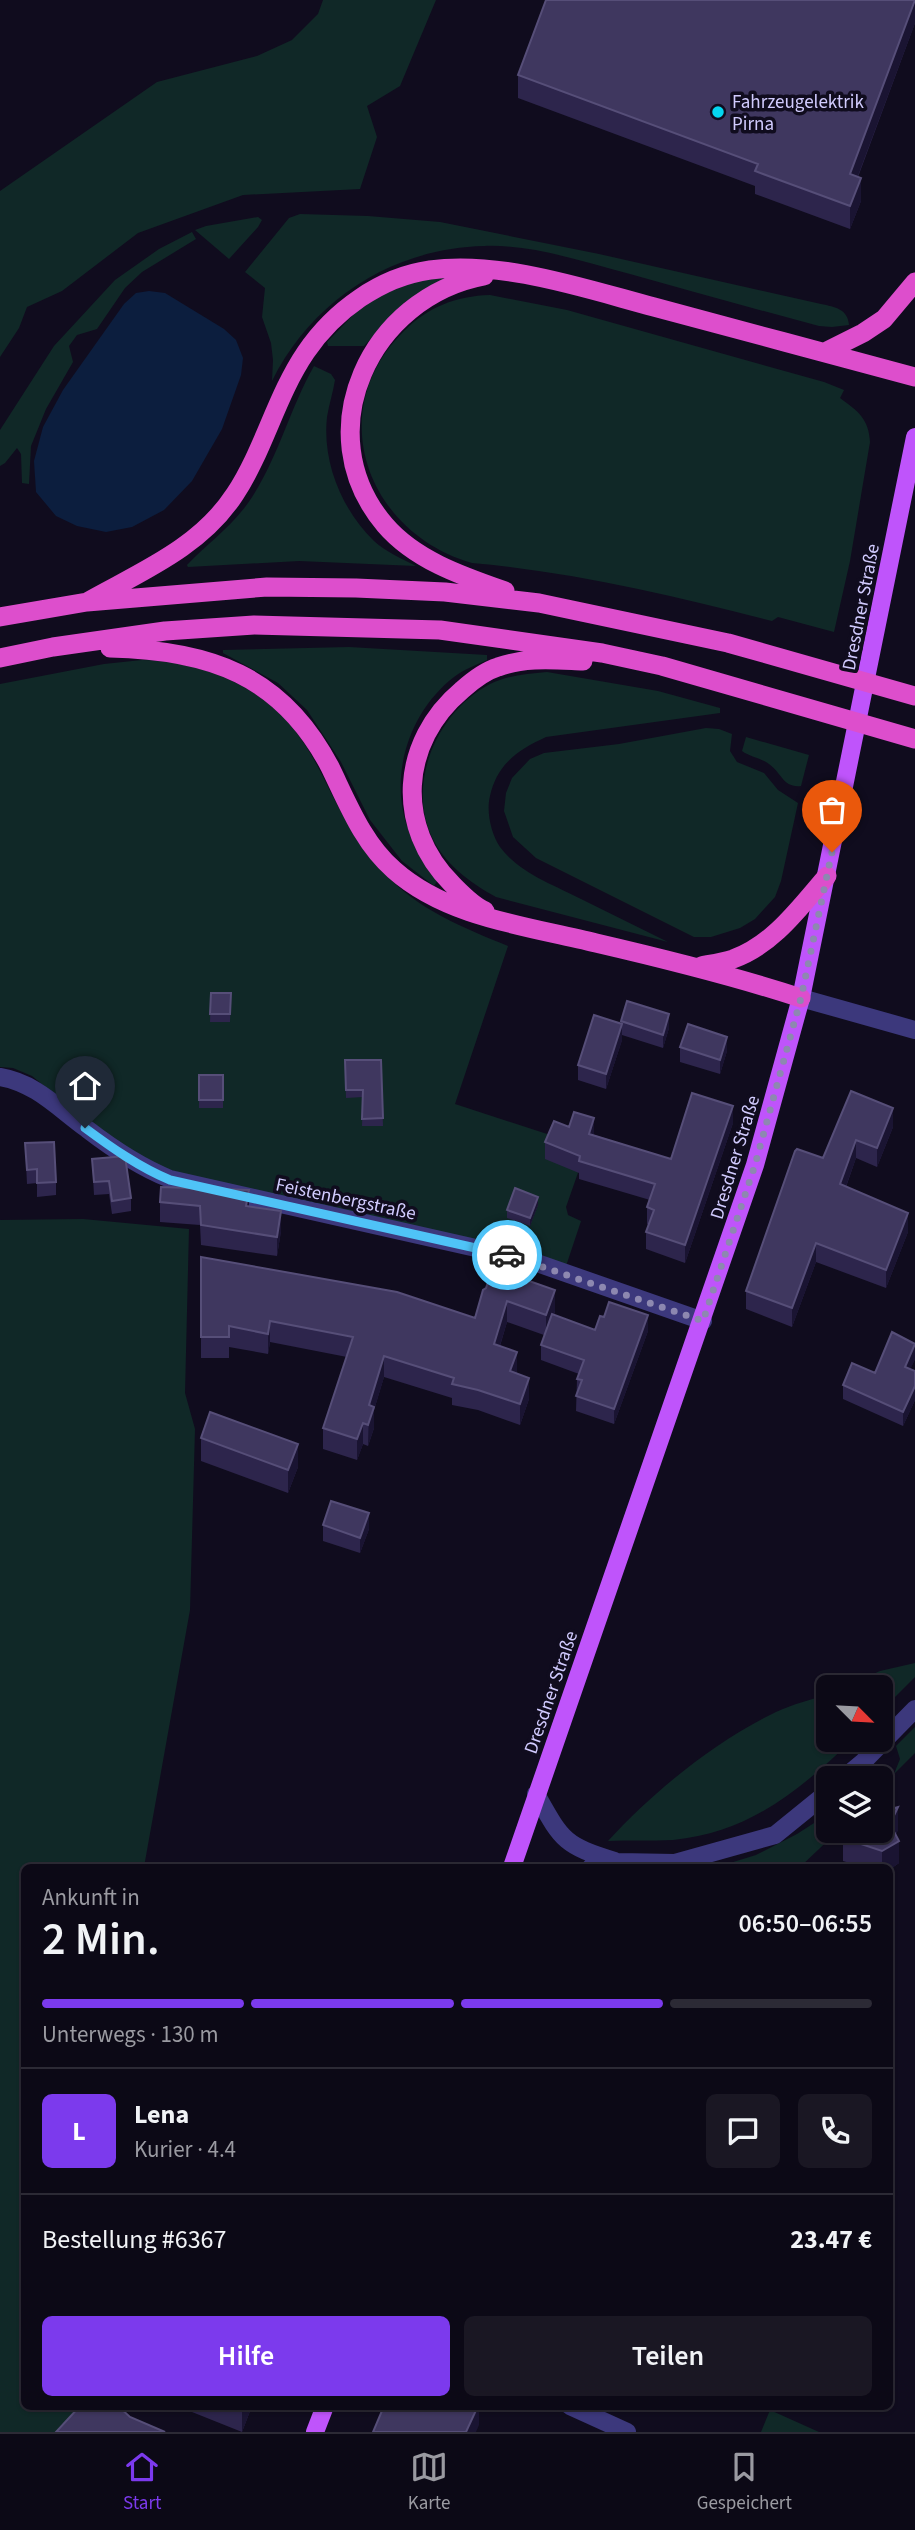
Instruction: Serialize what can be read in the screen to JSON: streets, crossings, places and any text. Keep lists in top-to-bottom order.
{
  "streets": {
    "main road": ["Dresdner Straße"],
    "street": ["Feistenbergstraße"]
  },
  "crossings": [
    ["Dresdner Straße", "Feistenbergstraße"]
  ],
  "places": ["Fahrzeugelektrik Pirna"],
  "north": "bottom right",
  "page": {
    "heading": ["2 Min.", "Ankunft in", "06:50–06:55"],
    "panel": [
      "Lena",
      "Kurier · 4.4",
      "Bestellung #6367",
      "23.47 €"
    ],
    "bar": "Unterwegs · 130 m",
    "round": "L",
    "buttons": ["Hilfe", "Teilen"],
    "tabs": ["Start", "Karte", "Gespeichert"]
  }
}
